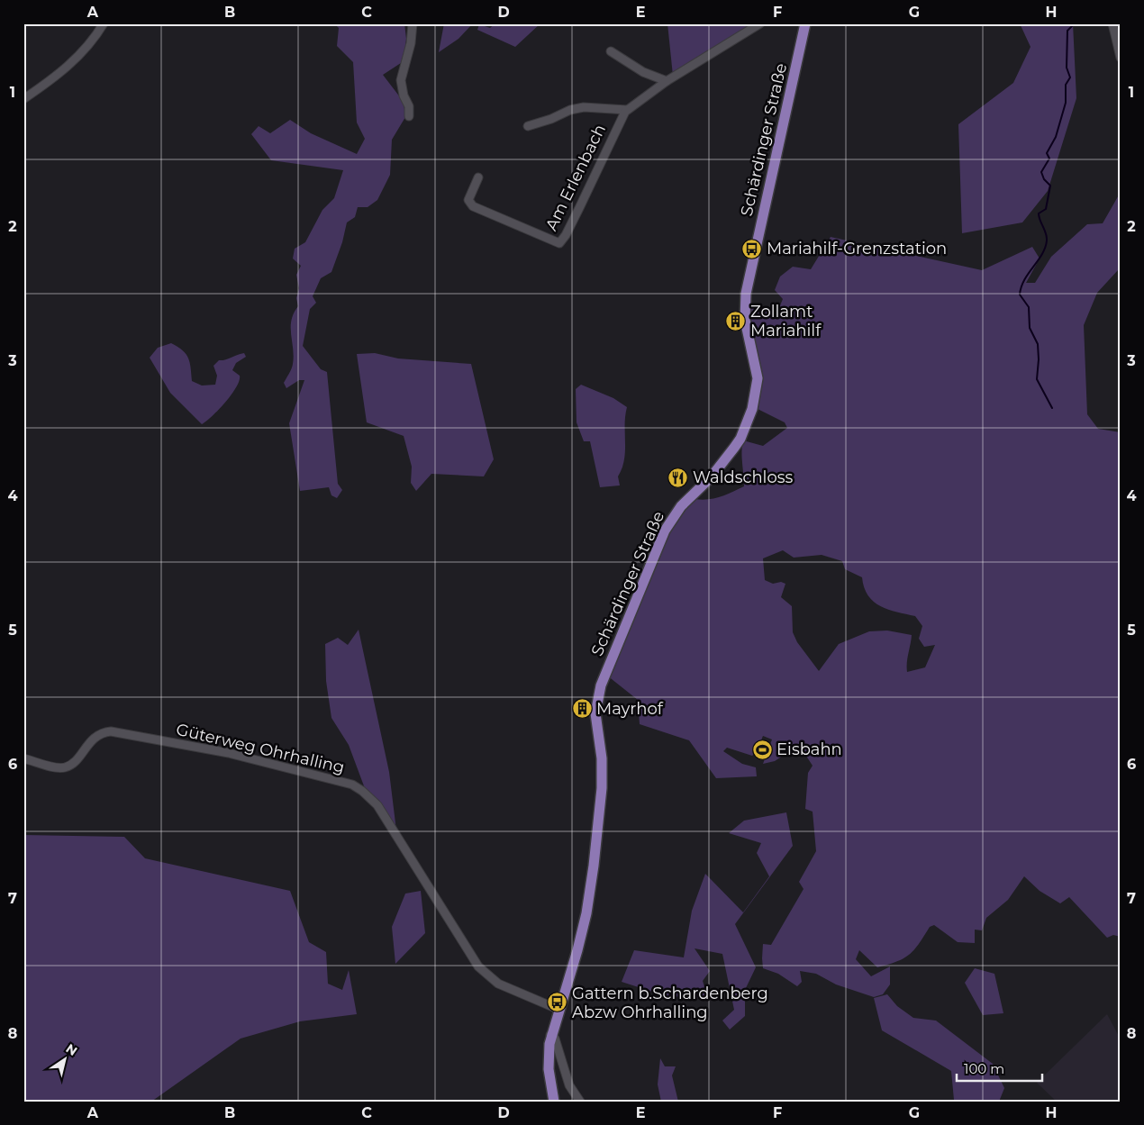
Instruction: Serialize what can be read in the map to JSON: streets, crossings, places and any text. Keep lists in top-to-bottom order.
{
  "streets": {
    "main road": ["Schärdinger Straße"],
    "street": ["Am Erlenbach", "Güterweg Ohrhalling"]
  },
  "crossings": [
    ["Schärdinger Straße", "Güterweg Ohrhalling"]
  ],
  "places": {
    "bus stop": ["Mariahilf-Grenzstation", "Gattern b.Schardenberg Abzw Ohrhalling"],
    "building": ["Zollamt Mariahilf", "Mayrhof"],
    "restaurant": ["Waldschloss"],
    "sports": ["Eisbahn"]
  },
  "scale_bar": "100 m",
  "north": "top right",
  "grid": {
    "columns": [
      "A",
      "B",
      "C",
      "D",
      "E",
      "F",
      "G",
      "H"
    ],
    "rows": [
      "1",
      "2",
      "3",
      "4",
      "5",
      "6",
      "7",
      "8"
    ]
  }
}
